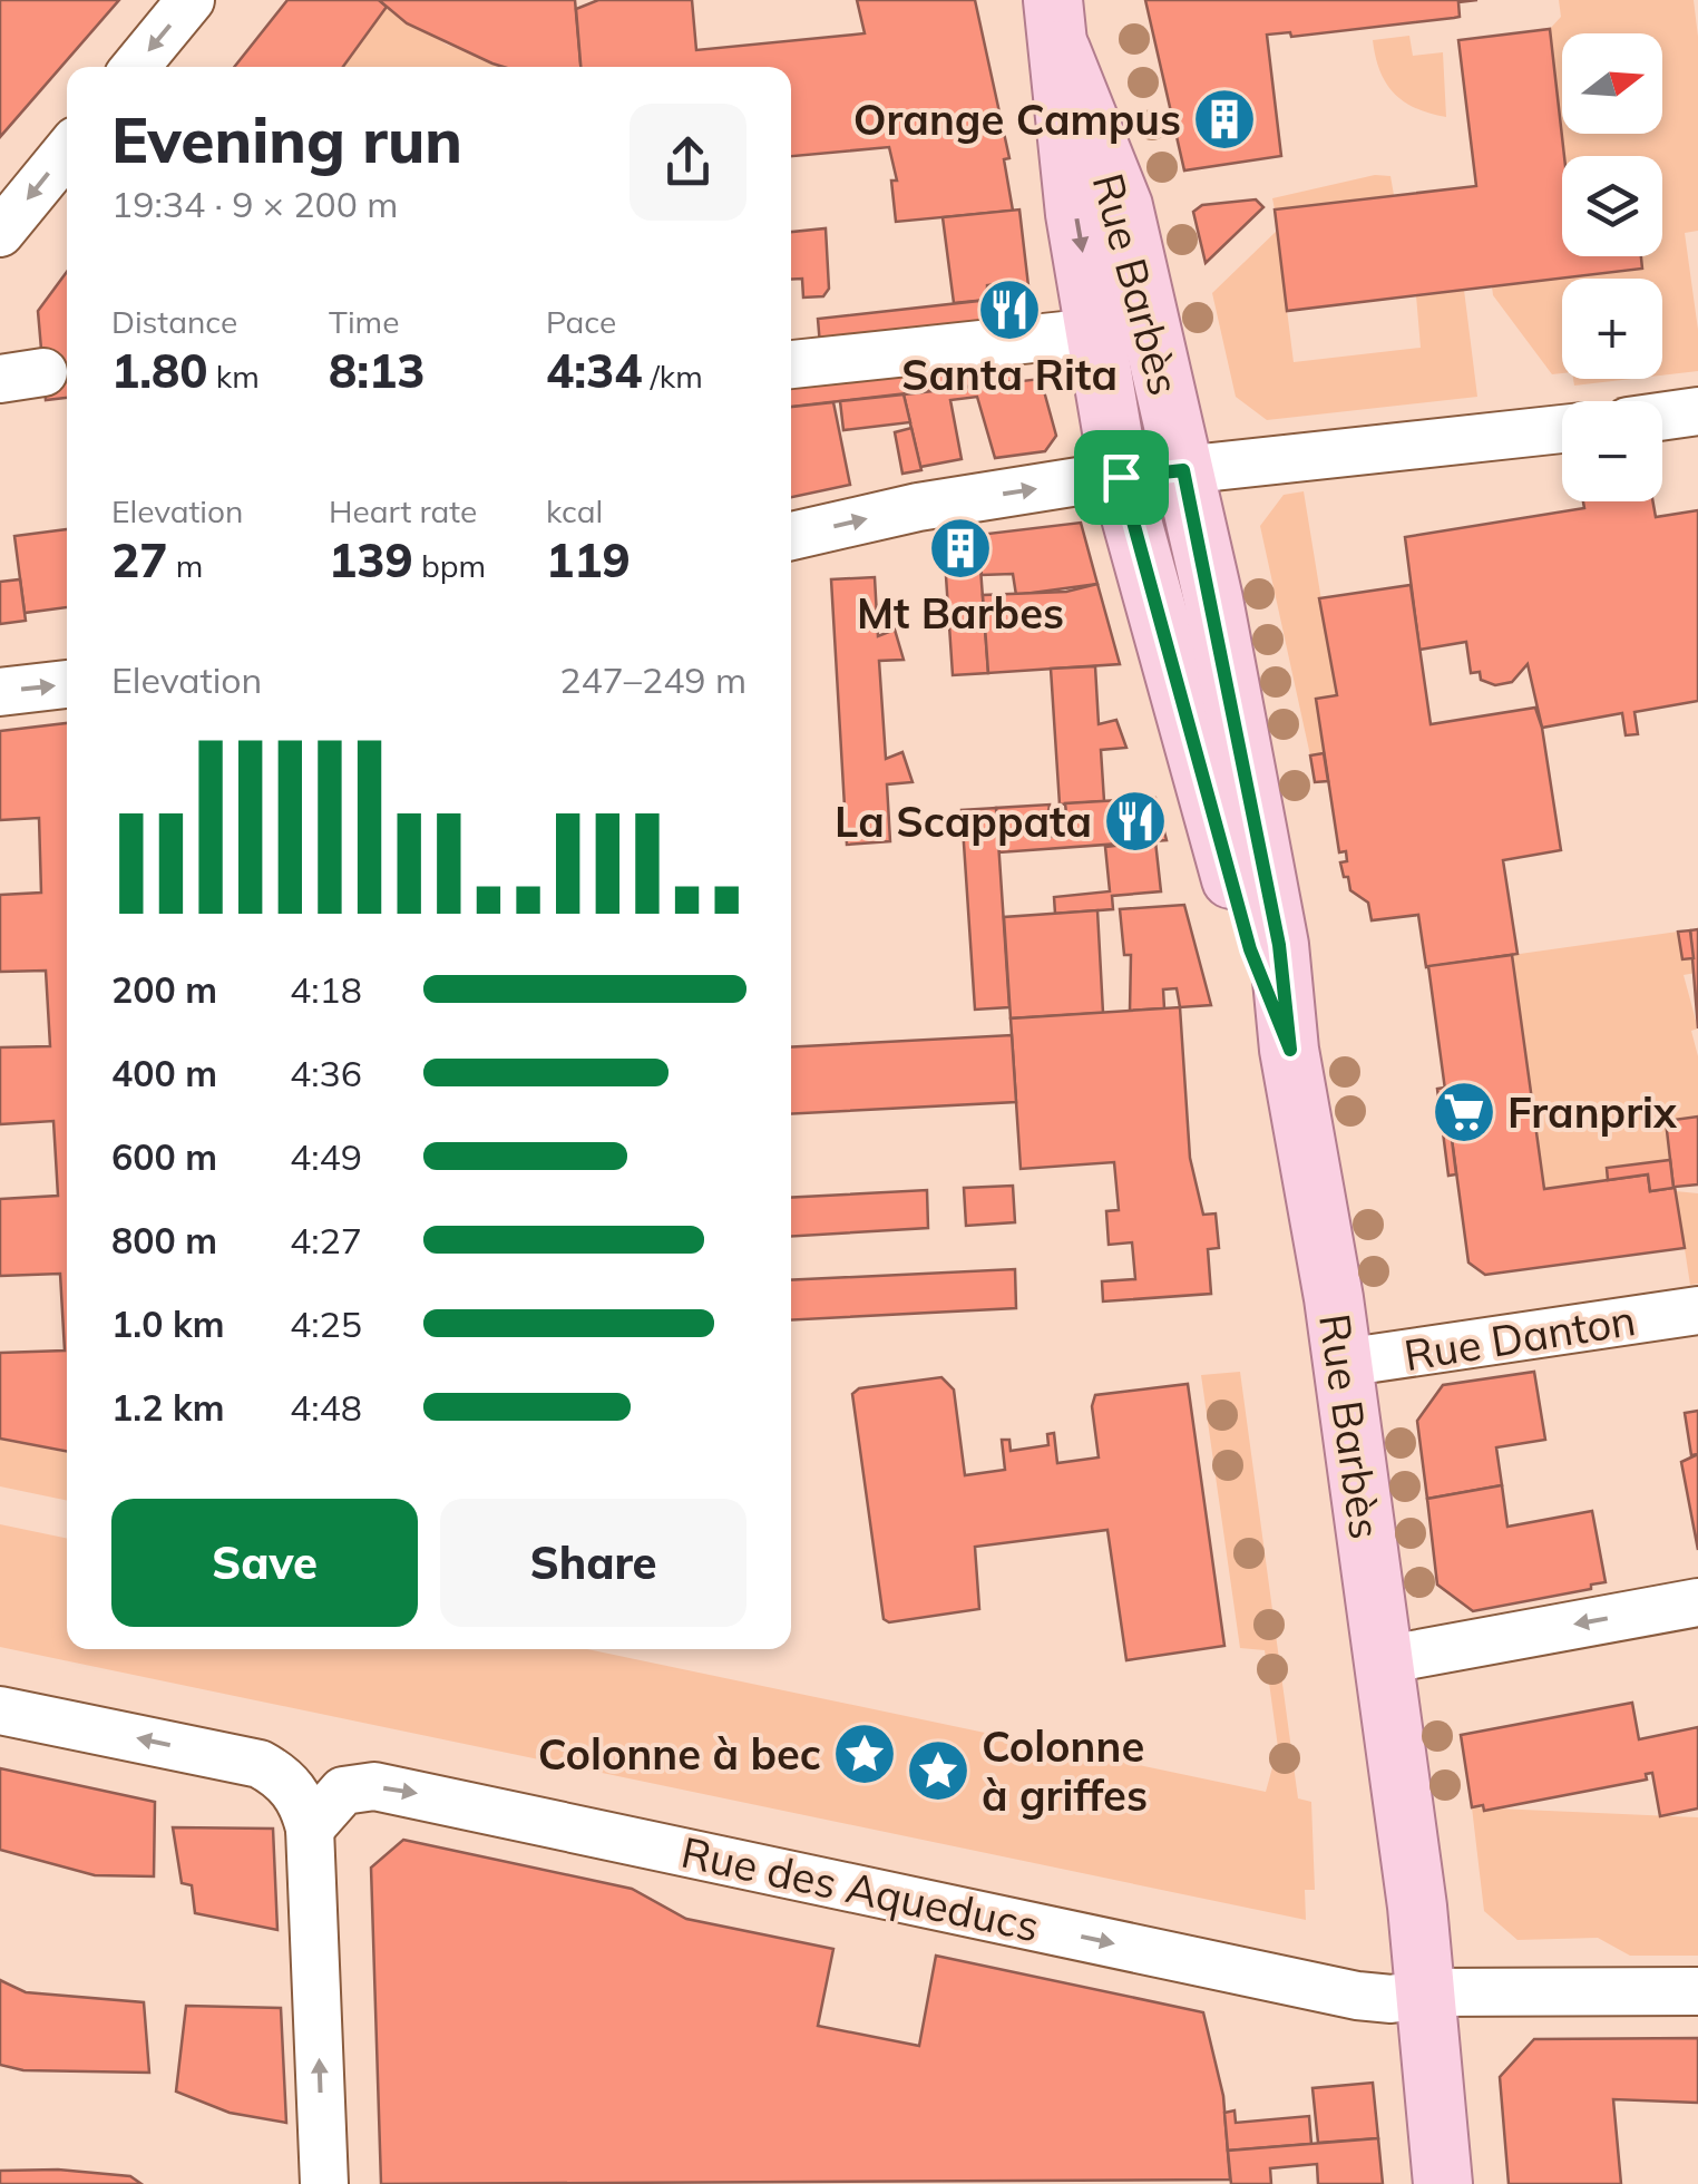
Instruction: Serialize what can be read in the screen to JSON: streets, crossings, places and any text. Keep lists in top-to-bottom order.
{
  "streets": {
    "main road": ["Rue Barbès"],
    "street": ["Rue Danton", "Rue des Aqueducs"]
  },
  "crossings": [
    ["Rue Barbès", "Rue Danton"],
    ["Rue Barbès", "Rue des Aqueducs"]
  ],
  "one_way": ["Rue des Aqueducs"],
  "places": {
    "building": ["Orange Campus", "Mt Barbes"],
    "restaurant": ["Santa Rita", "La Scappata"],
    "supermarket": ["Franprix"],
    "place": ["Colonne à bec", "Colonne à griffes"]
  },
  "north": "right",
  "page": {
    "map_buttons": ["+", "−"],
    "heading": ["Evening run", "19:34 · 9 × 200 m"],
    "stats": [
      ["Distance", "1.80 km"],
      ["Time", "8:13"],
      ["Pace", "4:34 /km"],
      ["Elevation", "27 m"],
      ["Heart rate", "139 bpm"],
      ["kcal", "119"]
    ],
    "chart": ["Elevation", "247–249 m"],
    "list": [
      {
        "name": "200 m",
        "note": "4:18"
      },
      {
        "name": "400 m",
        "note": "4:36"
      },
      {
        "name": "600 m",
        "note": "4:49"
      },
      {
        "name": "800 m",
        "note": "4:27"
      },
      {
        "name": "1.0 km",
        "note": "4:25"
      },
      {
        "name": "1.2 km",
        "note": "4:48"
      }
    ],
    "buttons": ["Save", "Share"]
  }
}
